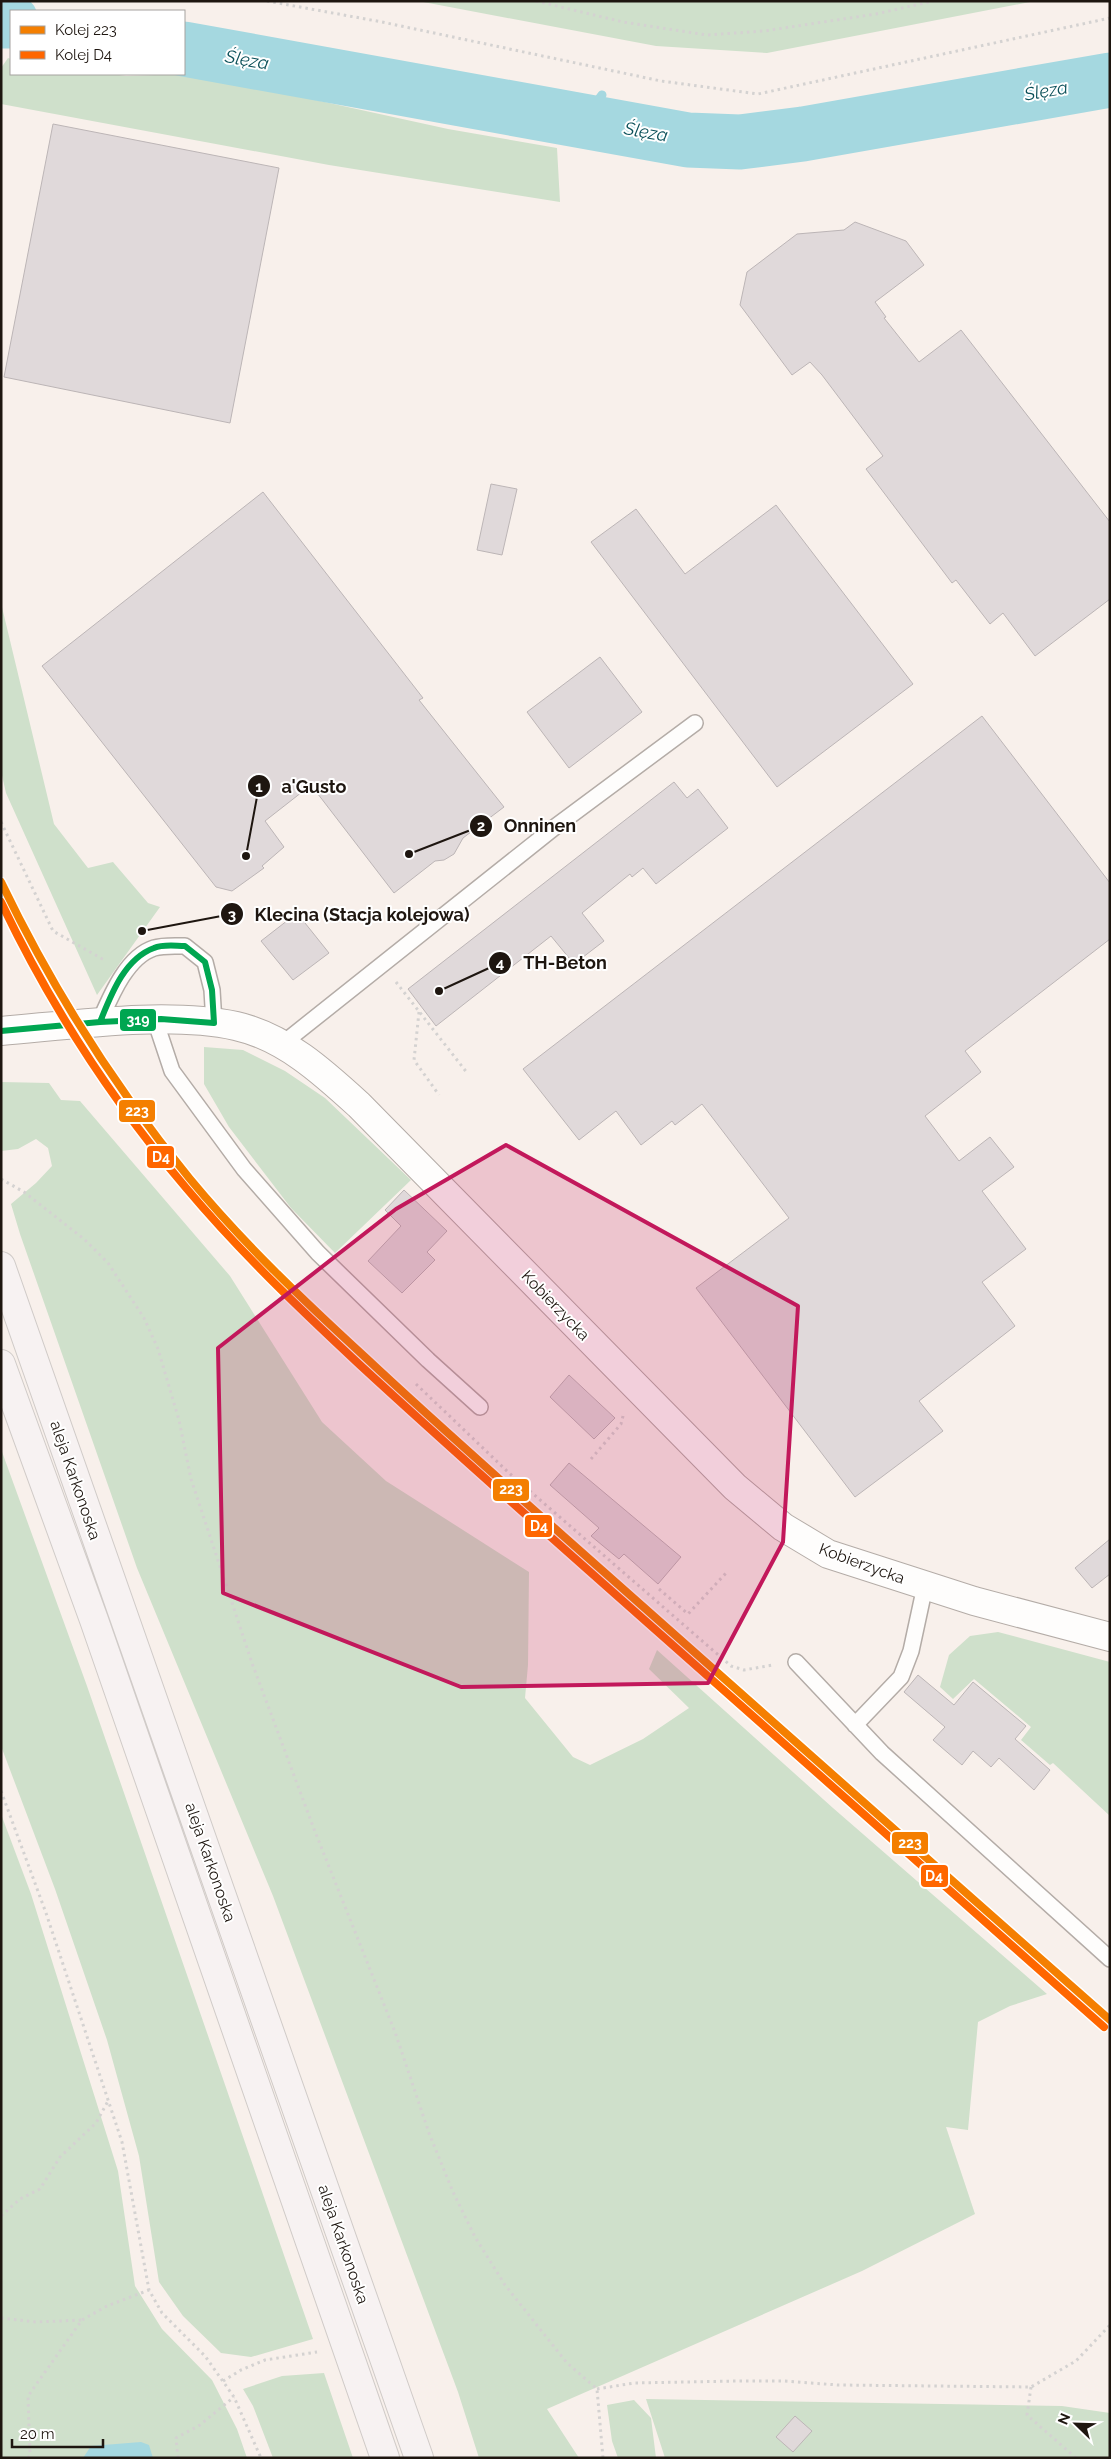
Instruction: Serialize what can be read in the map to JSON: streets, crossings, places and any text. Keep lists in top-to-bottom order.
{
  "streets": {
    "main road": ["aleja Karkonoska"],
    "street": ["Kobierzycka"]
  },
  "water": ["Ślęza"],
  "places": [
    "Onninen",
    "a'Gusto",
    "Klecina (Stacja kolejowa)",
    "TH-Beton"
  ],
  "lines": ["rail line 223", "rail line D4", "transit line 319"],
  "legend": ["Kolej 223", "Kolej D4"],
  "scale_bar": "20 m",
  "north": "top left"
}
